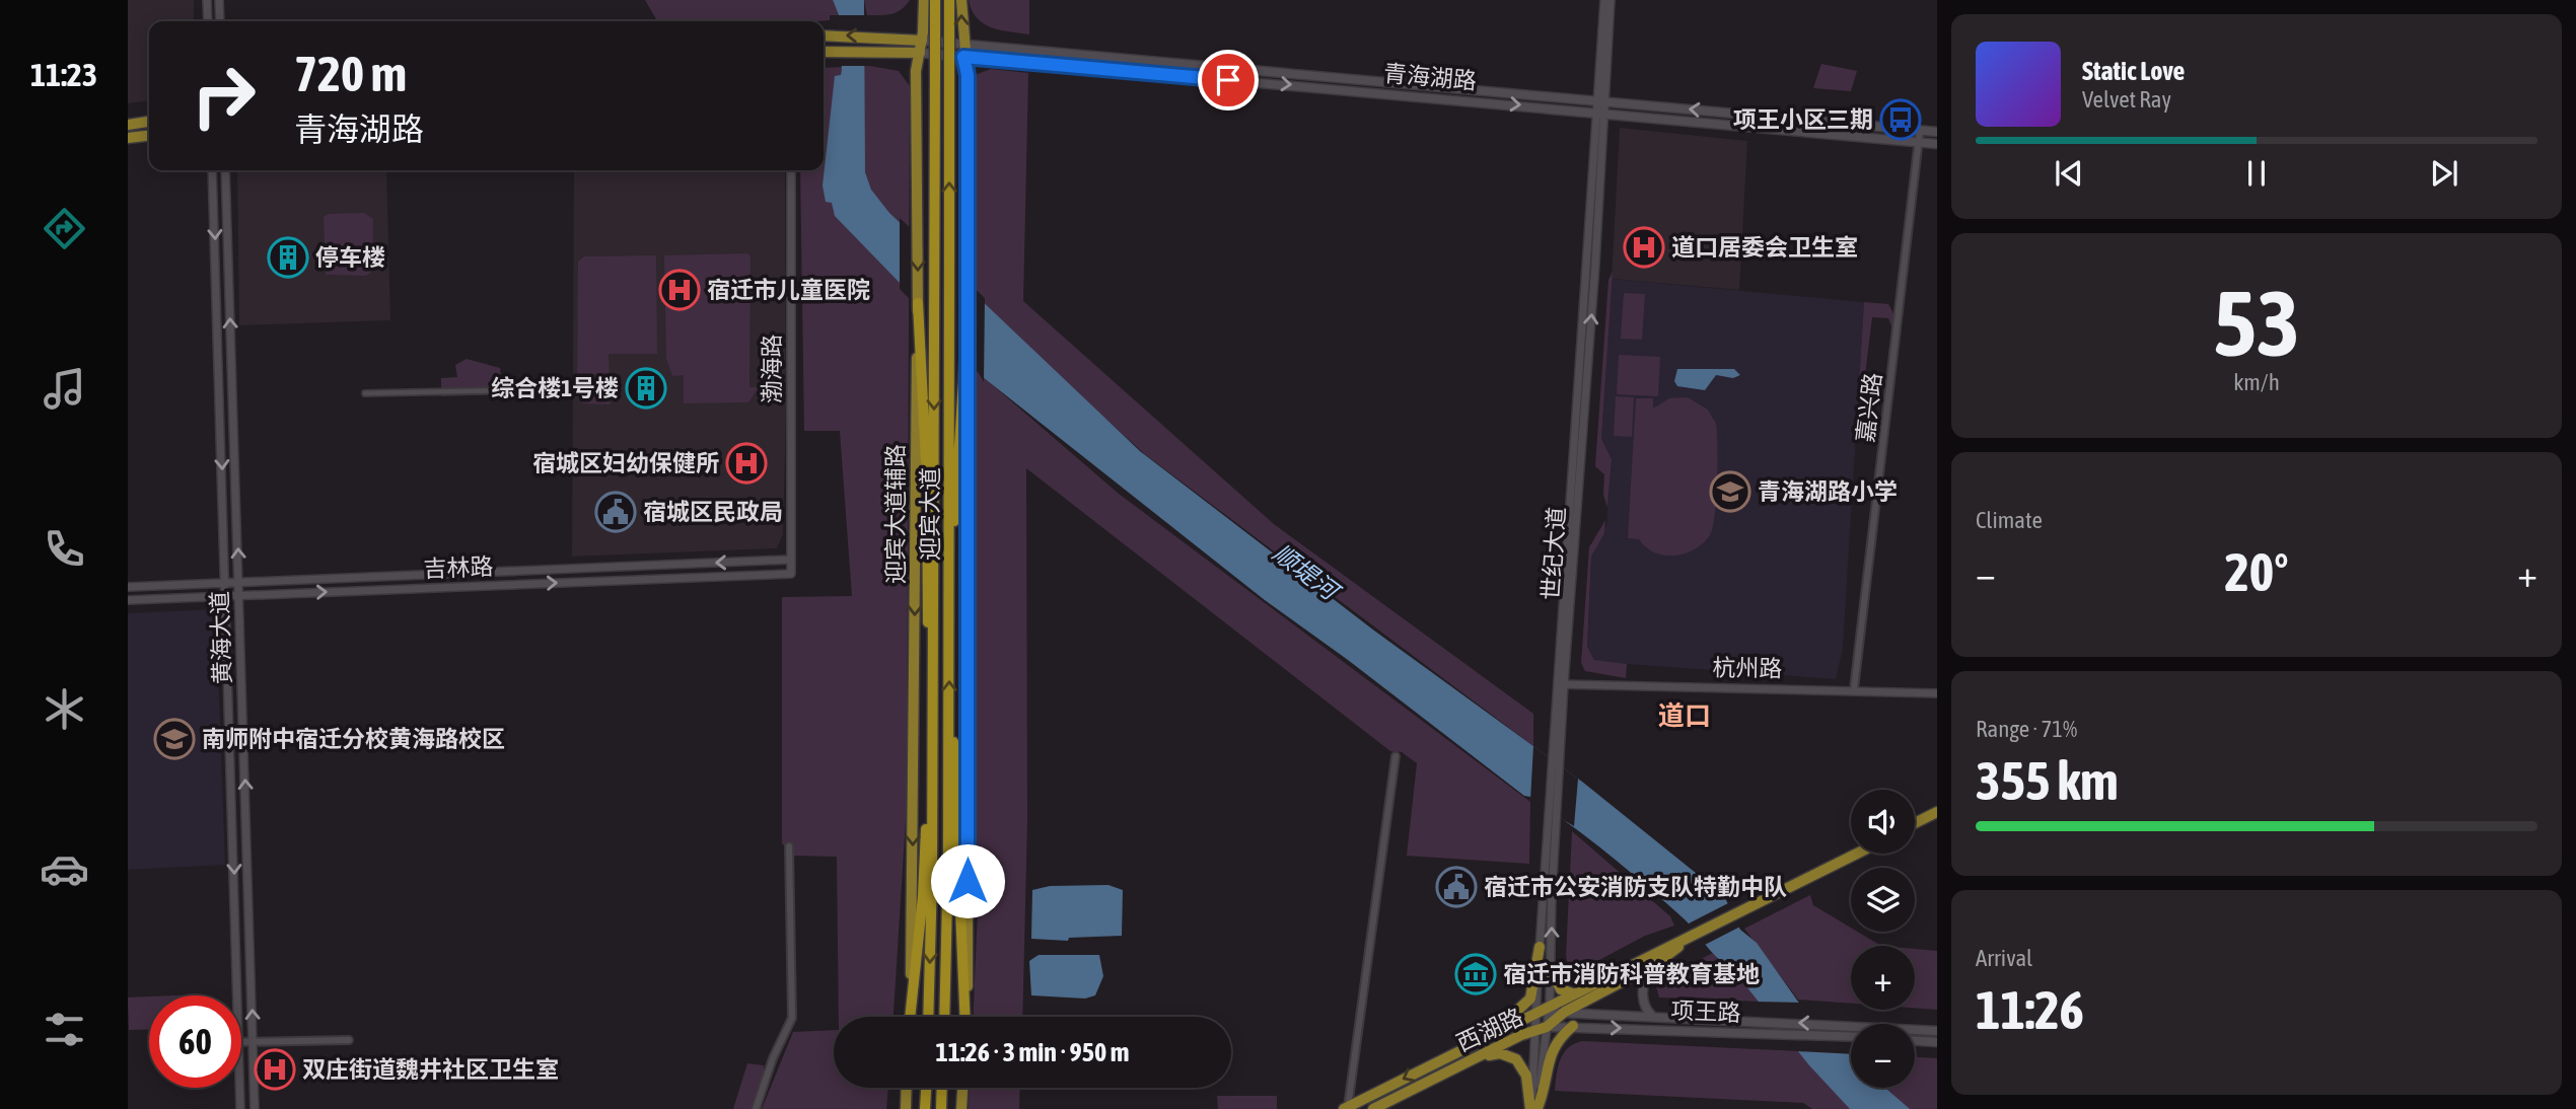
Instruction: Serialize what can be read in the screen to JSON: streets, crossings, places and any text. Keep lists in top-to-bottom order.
{
  "streets": {
    "highway": ["迎宾大道"],
    "main road": [
      "青海湖路",
      "迎宾大道辅路",
      "项王路",
      "西湖路"
    ],
    "street": [
      "渤海路",
      "嘉兴路",
      "世纪大道",
      "吉林路",
      "黄海大道",
      "杭州路"
    ]
  },
  "crossings": [
    ["青海湖路", "嘉兴路"],
    ["青海湖路", "迎宾大道辅路"],
    ["青海湖路", "世纪大道"],
    ["渤海路", "吉林路"],
    ["嘉兴路", "杭州路"],
    ["世纪大道", "杭州路"],
    ["世纪大道", "项王路"],
    ["世纪大道", "西湖路"],
    ["吉林路", "黄海大道"],
    ["项王路", "西湖路"]
  ],
  "districts": ["道口"],
  "water": ["顺堤河"],
  "places": {
    "bus stop": ["项王小区三期"],
    "hospital": [
      "道口居委会卫生室",
      "宿迁市儿童医院",
      "宿城区妇幼保健所",
      "双庄街道魏井社区卫生室"
    ],
    "building": ["停车楼", "综合楼1号楼"],
    "school or university": ["青海湖路小学", "南师附中宿迁分校黄海路校区"],
    "public building": ["宿城区民政局", "宿迁市公安消防支队特勤中队"],
    "museum": ["宿迁市消防科普教育基地"]
  },
  "page": {
    "tabs": "11:23",
    "turn": ["720 m", "青海湖路"],
    "song": ["Static Love", "Velvet Ray"],
    "tile": [
      ["53", "km/h"],
      "Climate",
      ["Range · 71%", "355 km"],
      ["Arrival", "11:26"]
    ],
    "heat": ["−", "20°", "+"],
    "map_buttons": ["+", "−"],
    "limit": "60",
    "trip": "11:26 · 3 min · 950 m"
  }
}
